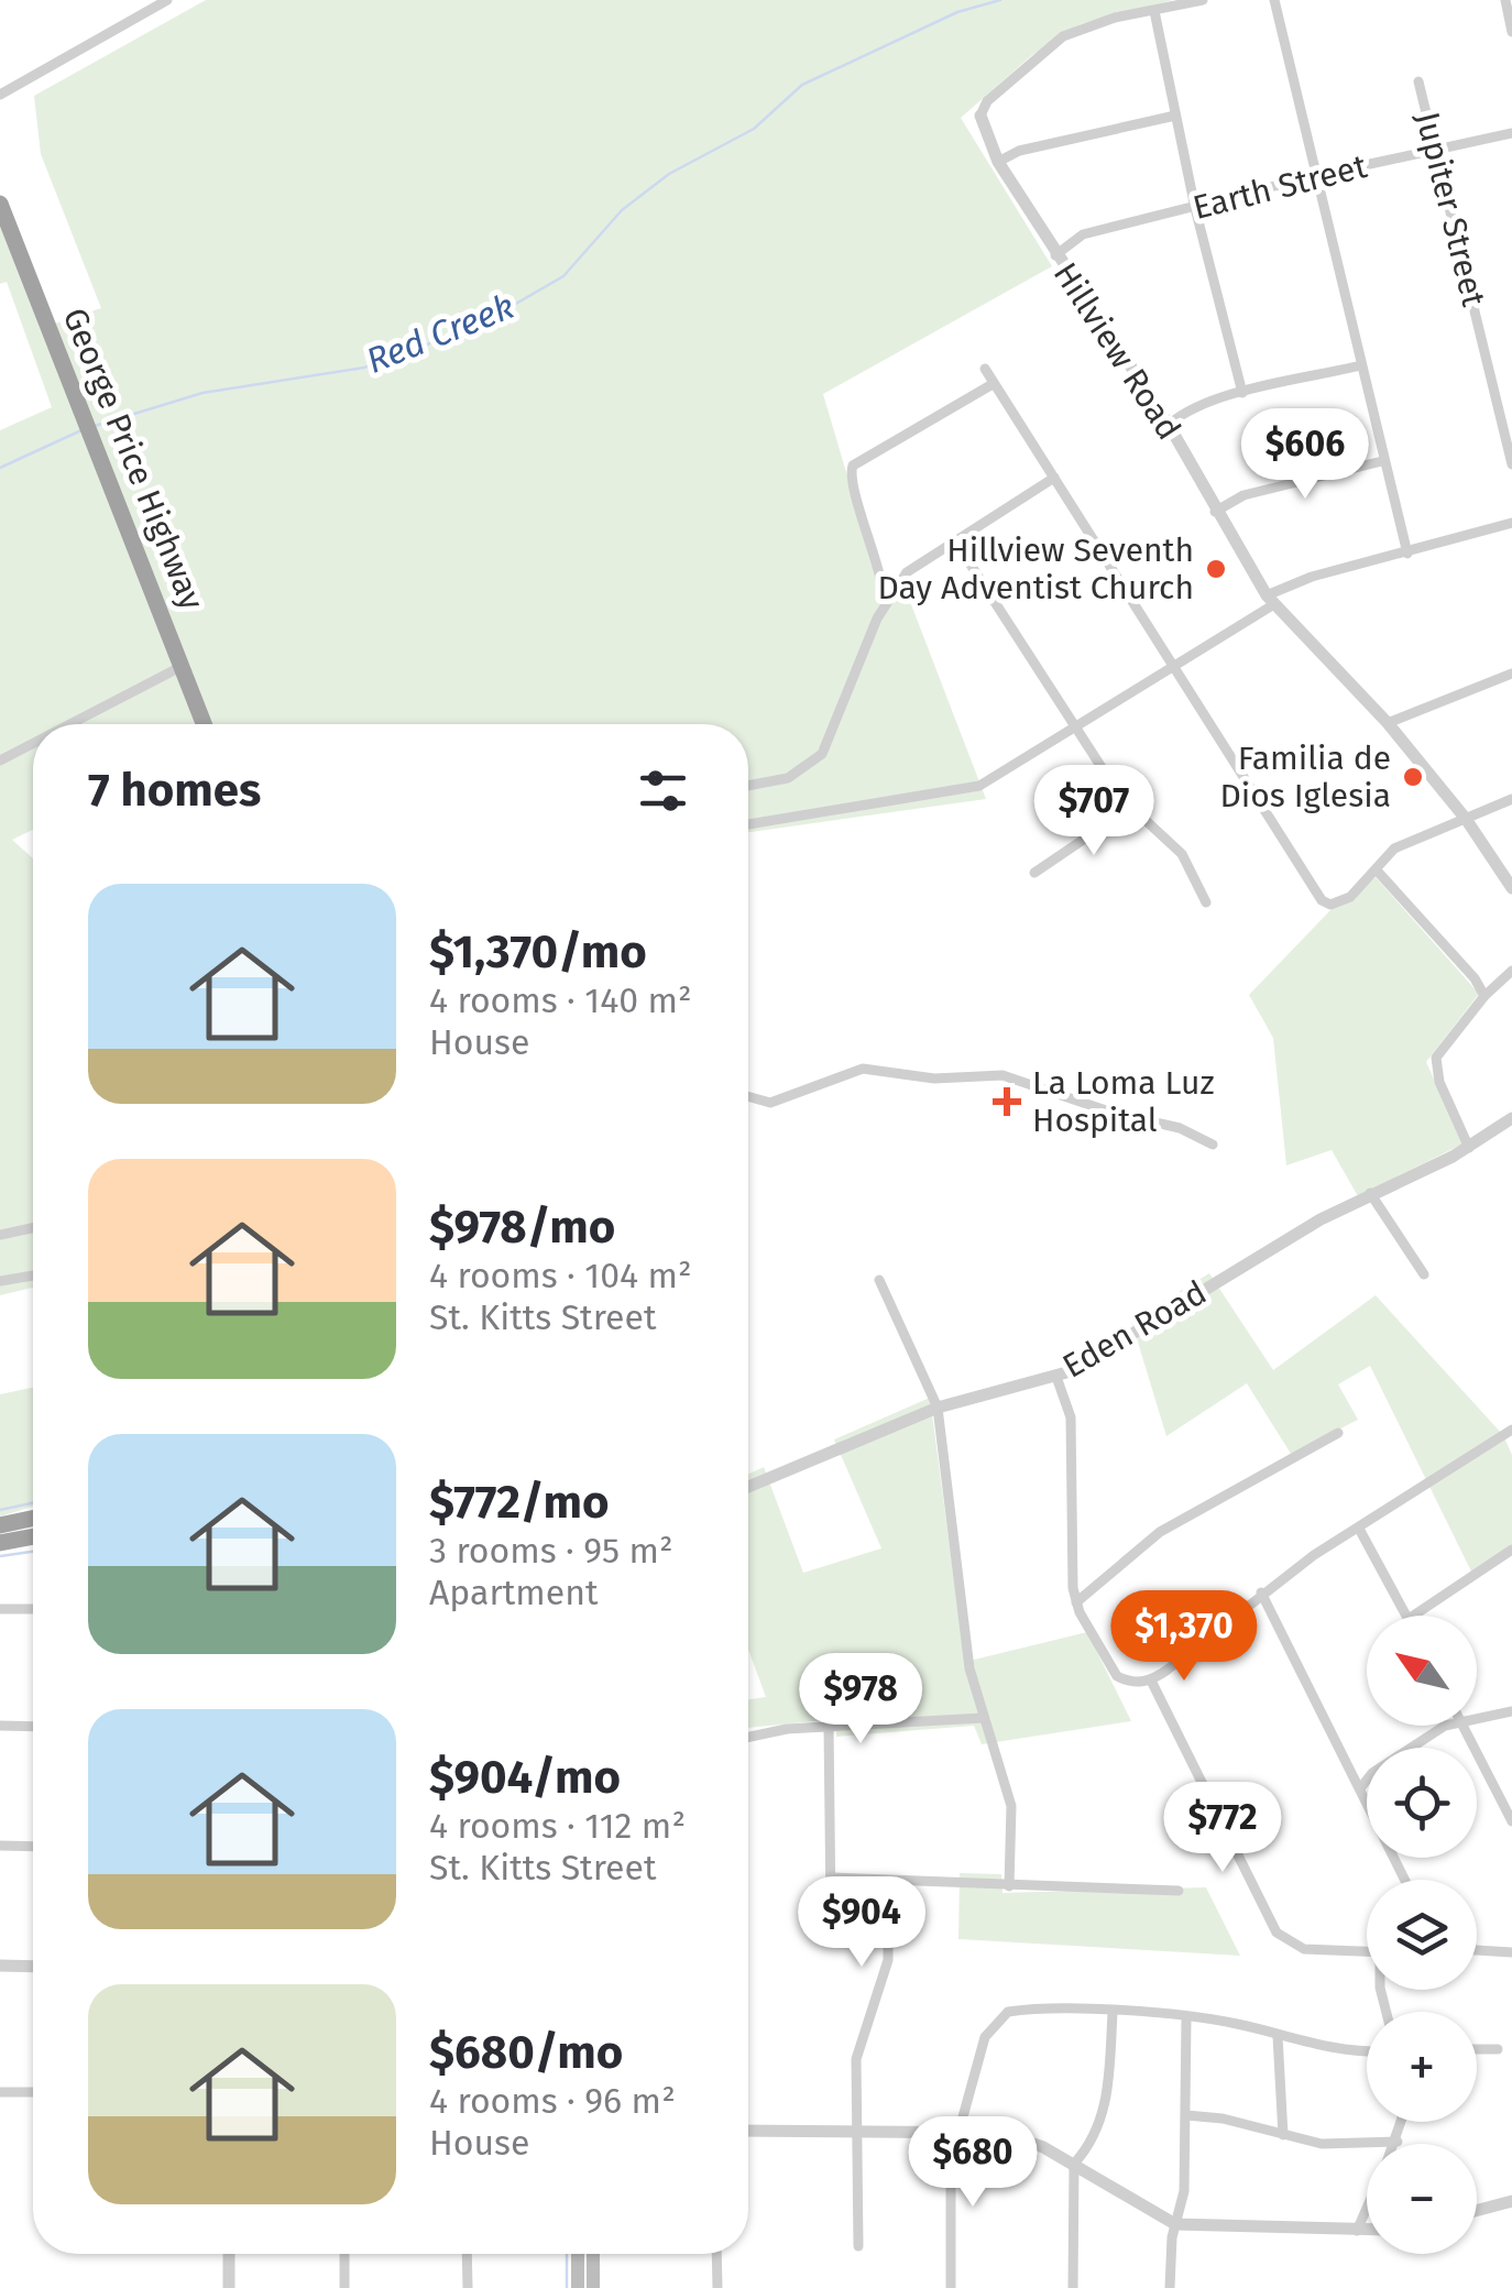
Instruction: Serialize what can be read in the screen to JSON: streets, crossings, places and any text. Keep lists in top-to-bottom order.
{
  "streets": {
    "highway": ["George Price Highway"],
    "street": [
      "Earth Street",
      "Jupiter Street",
      "Hillview Road",
      "Eden Road"
    ]
  },
  "crossings": [
    ["Earth Street", "Jupiter Street"],
    ["Earth Street", "Hillview Road"]
  ],
  "water": ["Red Creek"],
  "places": {
    "other": ["Hillview Seventh Day Adventist Church", "Familia de Dios Iglesia"],
    "health": ["La Loma Luz Hospital"]
  },
  "north": "top left",
  "page": {
    "price": [
      "$606",
      "$707",
      "$1,370",
      "$978",
      "$772",
      "$904",
      "$680"
    ],
    "heading": "7 homes",
    "list": [
      {
        "name": "$1,370/mo",
        "note": "4 rooms · 140 m² · House"
      },
      {
        "name": "$978/mo",
        "note": "4 rooms · 104 m² · St. Kitts Street"
      },
      {
        "name": "$772/mo",
        "note": "3 rooms · 95 m² · Apartment"
      },
      {
        "name": "$904/mo",
        "note": "4 rooms · 112 m² · St. Kitts Street"
      },
      {
        "name": "$680/mo",
        "note": "4 rooms · 96 m² · House"
      }
    ],
    "map_buttons": ["+", "−"]
  }
}
